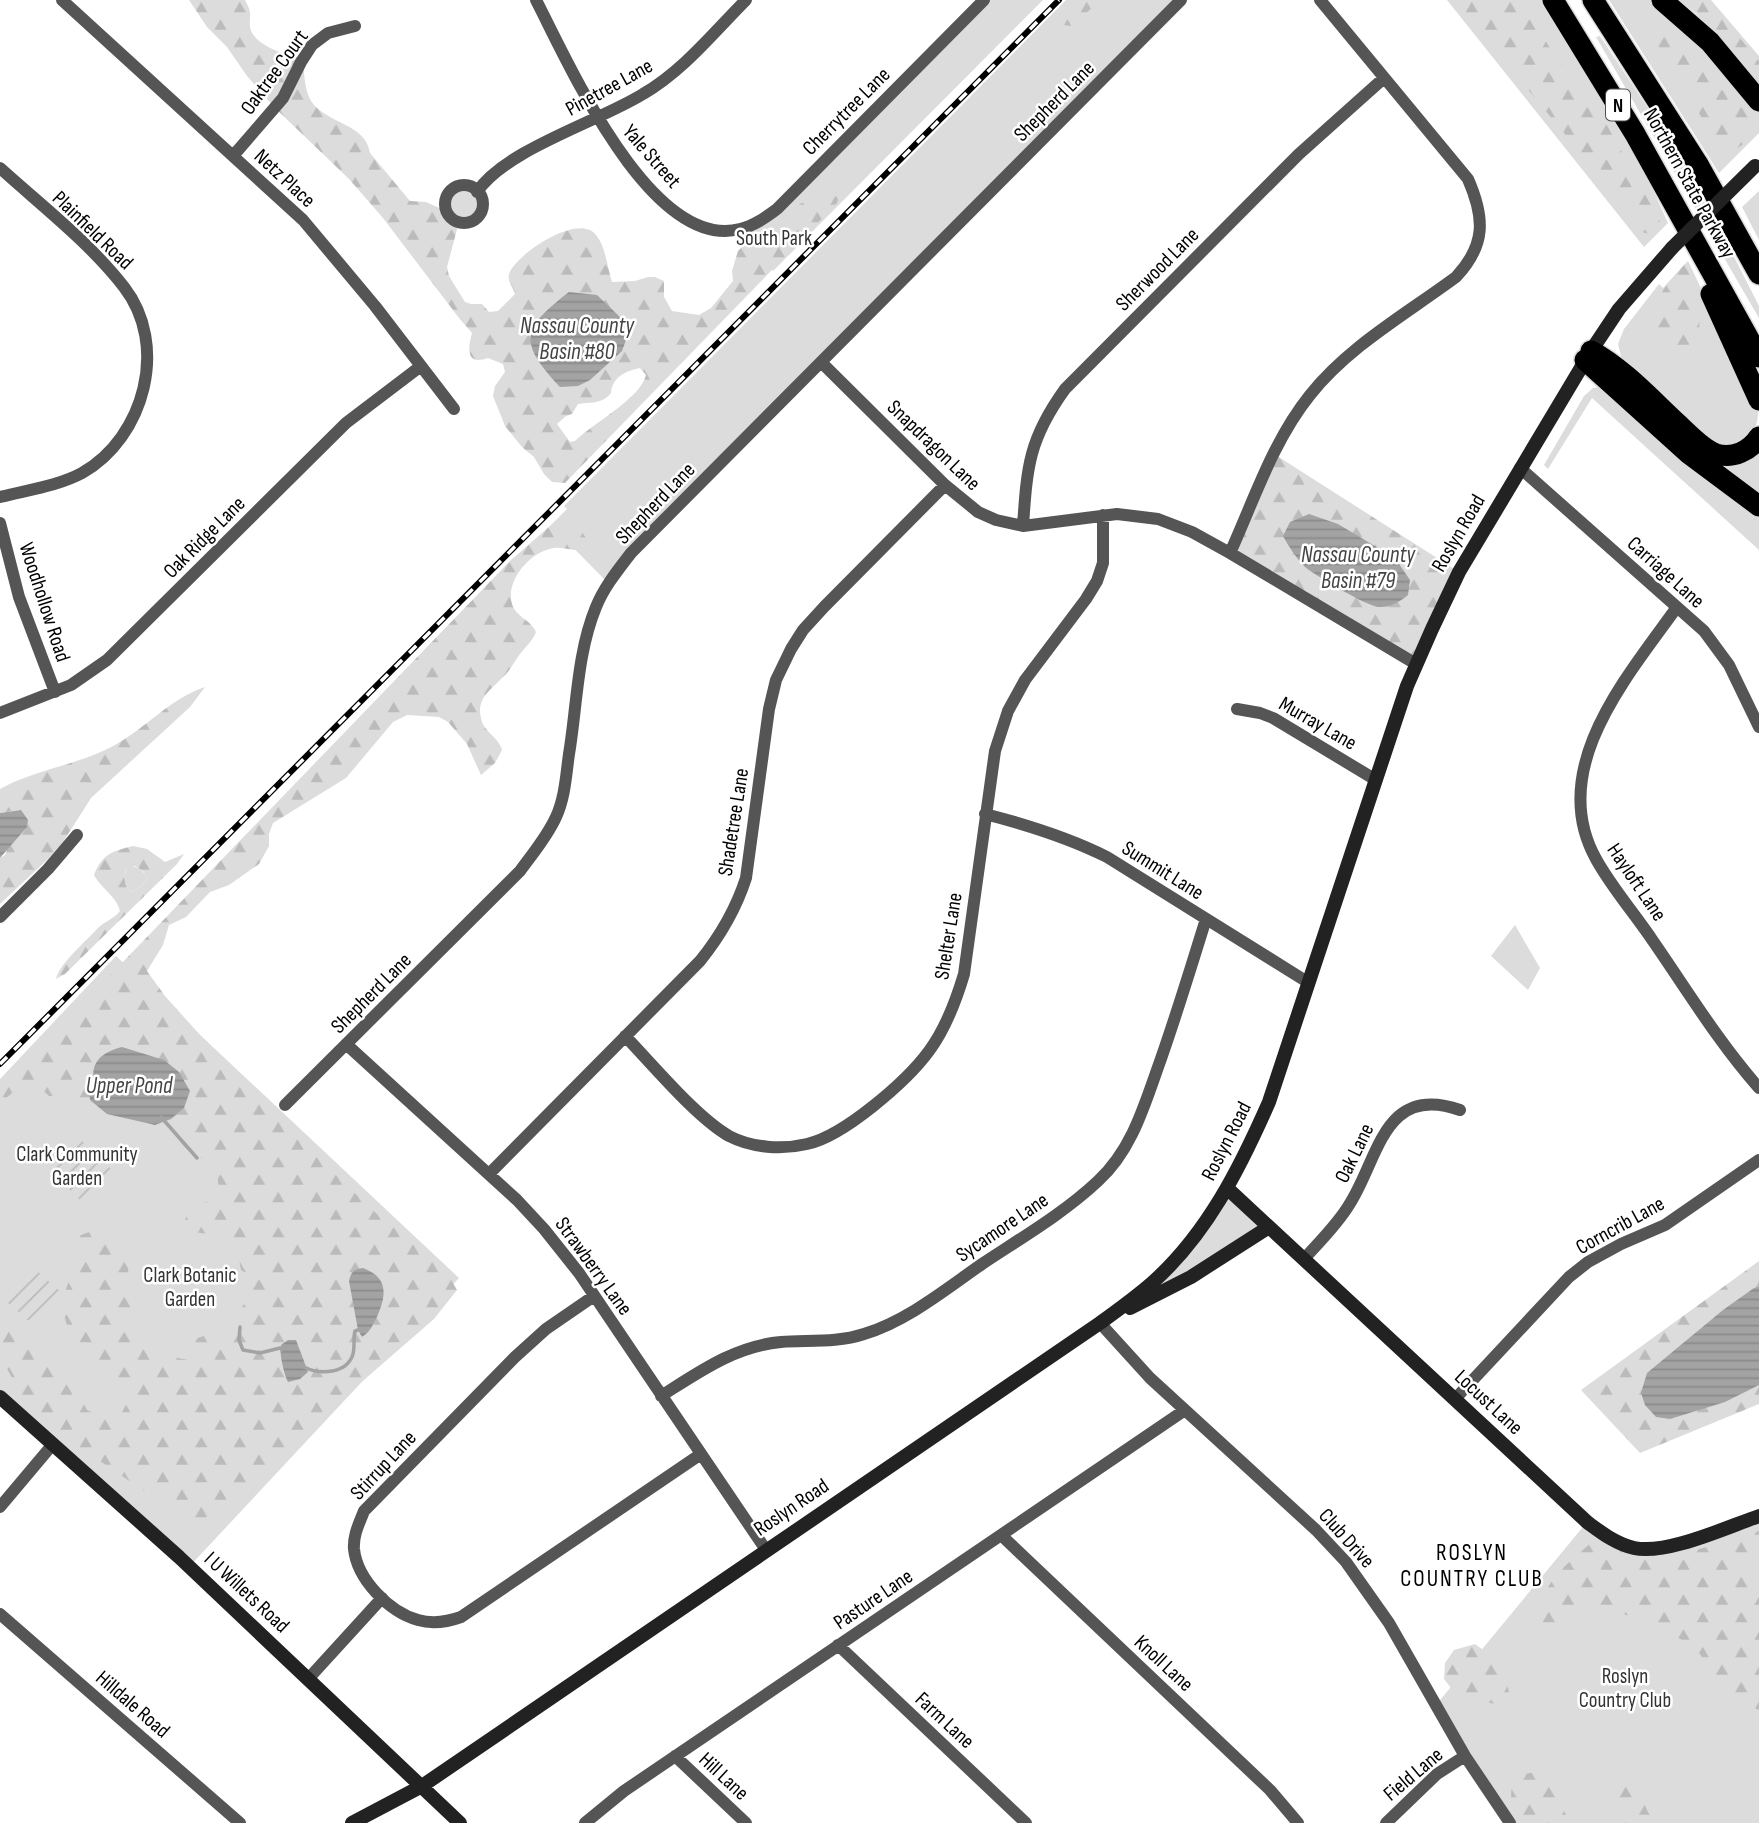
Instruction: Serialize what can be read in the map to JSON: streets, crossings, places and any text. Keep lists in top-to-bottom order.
{
  "streets": {
    "highway": ["N", "Northern State Parkway"],
    "main road": ["Roslyn Road", "Locust Lane", "I U Willets Road"],
    "street": [
      "Oaktree Court",
      "Pinetree Lane",
      "Shepherd Lane",
      "Cherrytree Lane",
      "Yale Street",
      "Netz Place",
      "Plainfield Road",
      "Sherwood Lane",
      "Snapdragon Lane",
      "Oak Ridge Lane",
      "Carriage Lane",
      "Woodhollow Road",
      "Murray Lane",
      "Shadetree Lane",
      "Summit Lane",
      "Hayloft Lane",
      "Shelter Lane",
      "Oak Lane",
      "Corncrib Lane",
      "Sycamore Lane",
      "Strawberry Lane",
      "Stirrup Lane",
      "Club Drive",
      "Pasture Lane",
      "Knoll Lane",
      "Hilldale Road",
      "Farm Lane",
      "Field Lane",
      "Hill Lane"
    ]
  },
  "crossings": [
    ["Oaktree Court", "Netz Place"],
    ["Pinetree Lane", "Yale Street"],
    ["Shepherd Lane", "Snapdragon Lane"],
    ["Shepherd Lane", "Strawberry Lane"],
    ["Cherrytree Lane", "Yale Street"],
    ["Netz Place", "Oak Ridge Lane"],
    ["Sherwood Lane", "Snapdragon Lane"],
    ["Snapdragon Lane", "Roslyn Road"],
    ["Snapdragon Lane", "Shadetree Lane"],
    ["Snapdragon Lane", "Shelter Lane"],
    ["Roslyn Road", "Carriage Lane"],
    ["Roslyn Road", "Murray Lane"],
    ["Roslyn Road", "Summit Lane"],
    ["Roslyn Road", "Strawberry Lane"],
    ["Roslyn Road", "Locust Lane"],
    ["Roslyn Road", "Club Drive"],
    ["Roslyn Road", "I U Willets Road"],
    ["Oak Ridge Lane", "Woodhollow Road"],
    ["Carriage Lane", "Hayloft Lane"],
    ["Shadetree Lane", "Shelter Lane"],
    ["Shadetree Lane", "Strawberry Lane"],
    ["Summit Lane", "Shelter Lane"],
    ["Summit Lane", "Sycamore Lane"],
    ["Oak Lane", "Locust Lane"],
    ["Corncrib Lane", "Locust Lane"],
    ["Sycamore Lane", "Strawberry Lane"],
    ["Strawberry Lane", "Stirrup Lane"],
    ["Club Drive", "Pasture Lane"],
    ["Club Drive", "Field Lane"],
    ["Pasture Lane", "Knoll Lane"],
    ["Pasture Lane", "Farm Lane"],
    ["Pasture Lane", "Hill Lane"]
  ],
  "districts": ["ROSLYN COUNTRY CLUB"],
  "water": ["Nassau County Basin #80", "Nassau County Basin #79", "Upper Pond"],
  "parks": [
    "South Park",
    "Clark Community Garden",
    "Clark Botanic Garden",
    "Roslyn Country Club"
  ]
}
